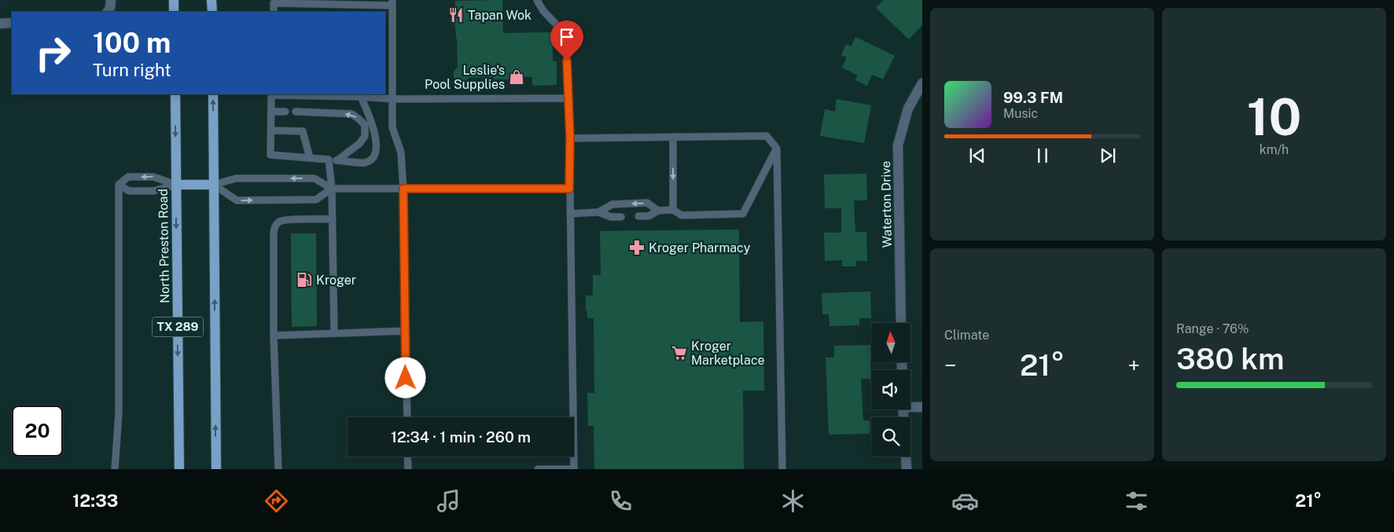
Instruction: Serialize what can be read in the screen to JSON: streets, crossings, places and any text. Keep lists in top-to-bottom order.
{
  "streets": {
    "main road": ["North Preston Road", "TX 289"],
    "street": ["Waterton Drive"]
  },
  "places": {
    "restaurant": ["Tapan Wok"],
    "shop": ["Leslie's Pool Supplies"],
    "pharmacy": ["Kroger Pharmacy"],
    "fuel station": ["Kroger"],
    "supermarket": ["Kroger Marketplace"]
  },
  "north": "top",
  "page": {
    "tile": [
      ["10", "km/h"],
      "Climate",
      ["Range · 76%", "380 km"]
    ],
    "turn": ["100 m", "Turn right"],
    "song": ["99.3 FM", "Music"],
    "heat": ["−", "21°", "+"],
    "limit": "20",
    "trip": "12:34 · 1 min · 260 m",
    "tabs": ["12:33", "21°"]
  }
}
